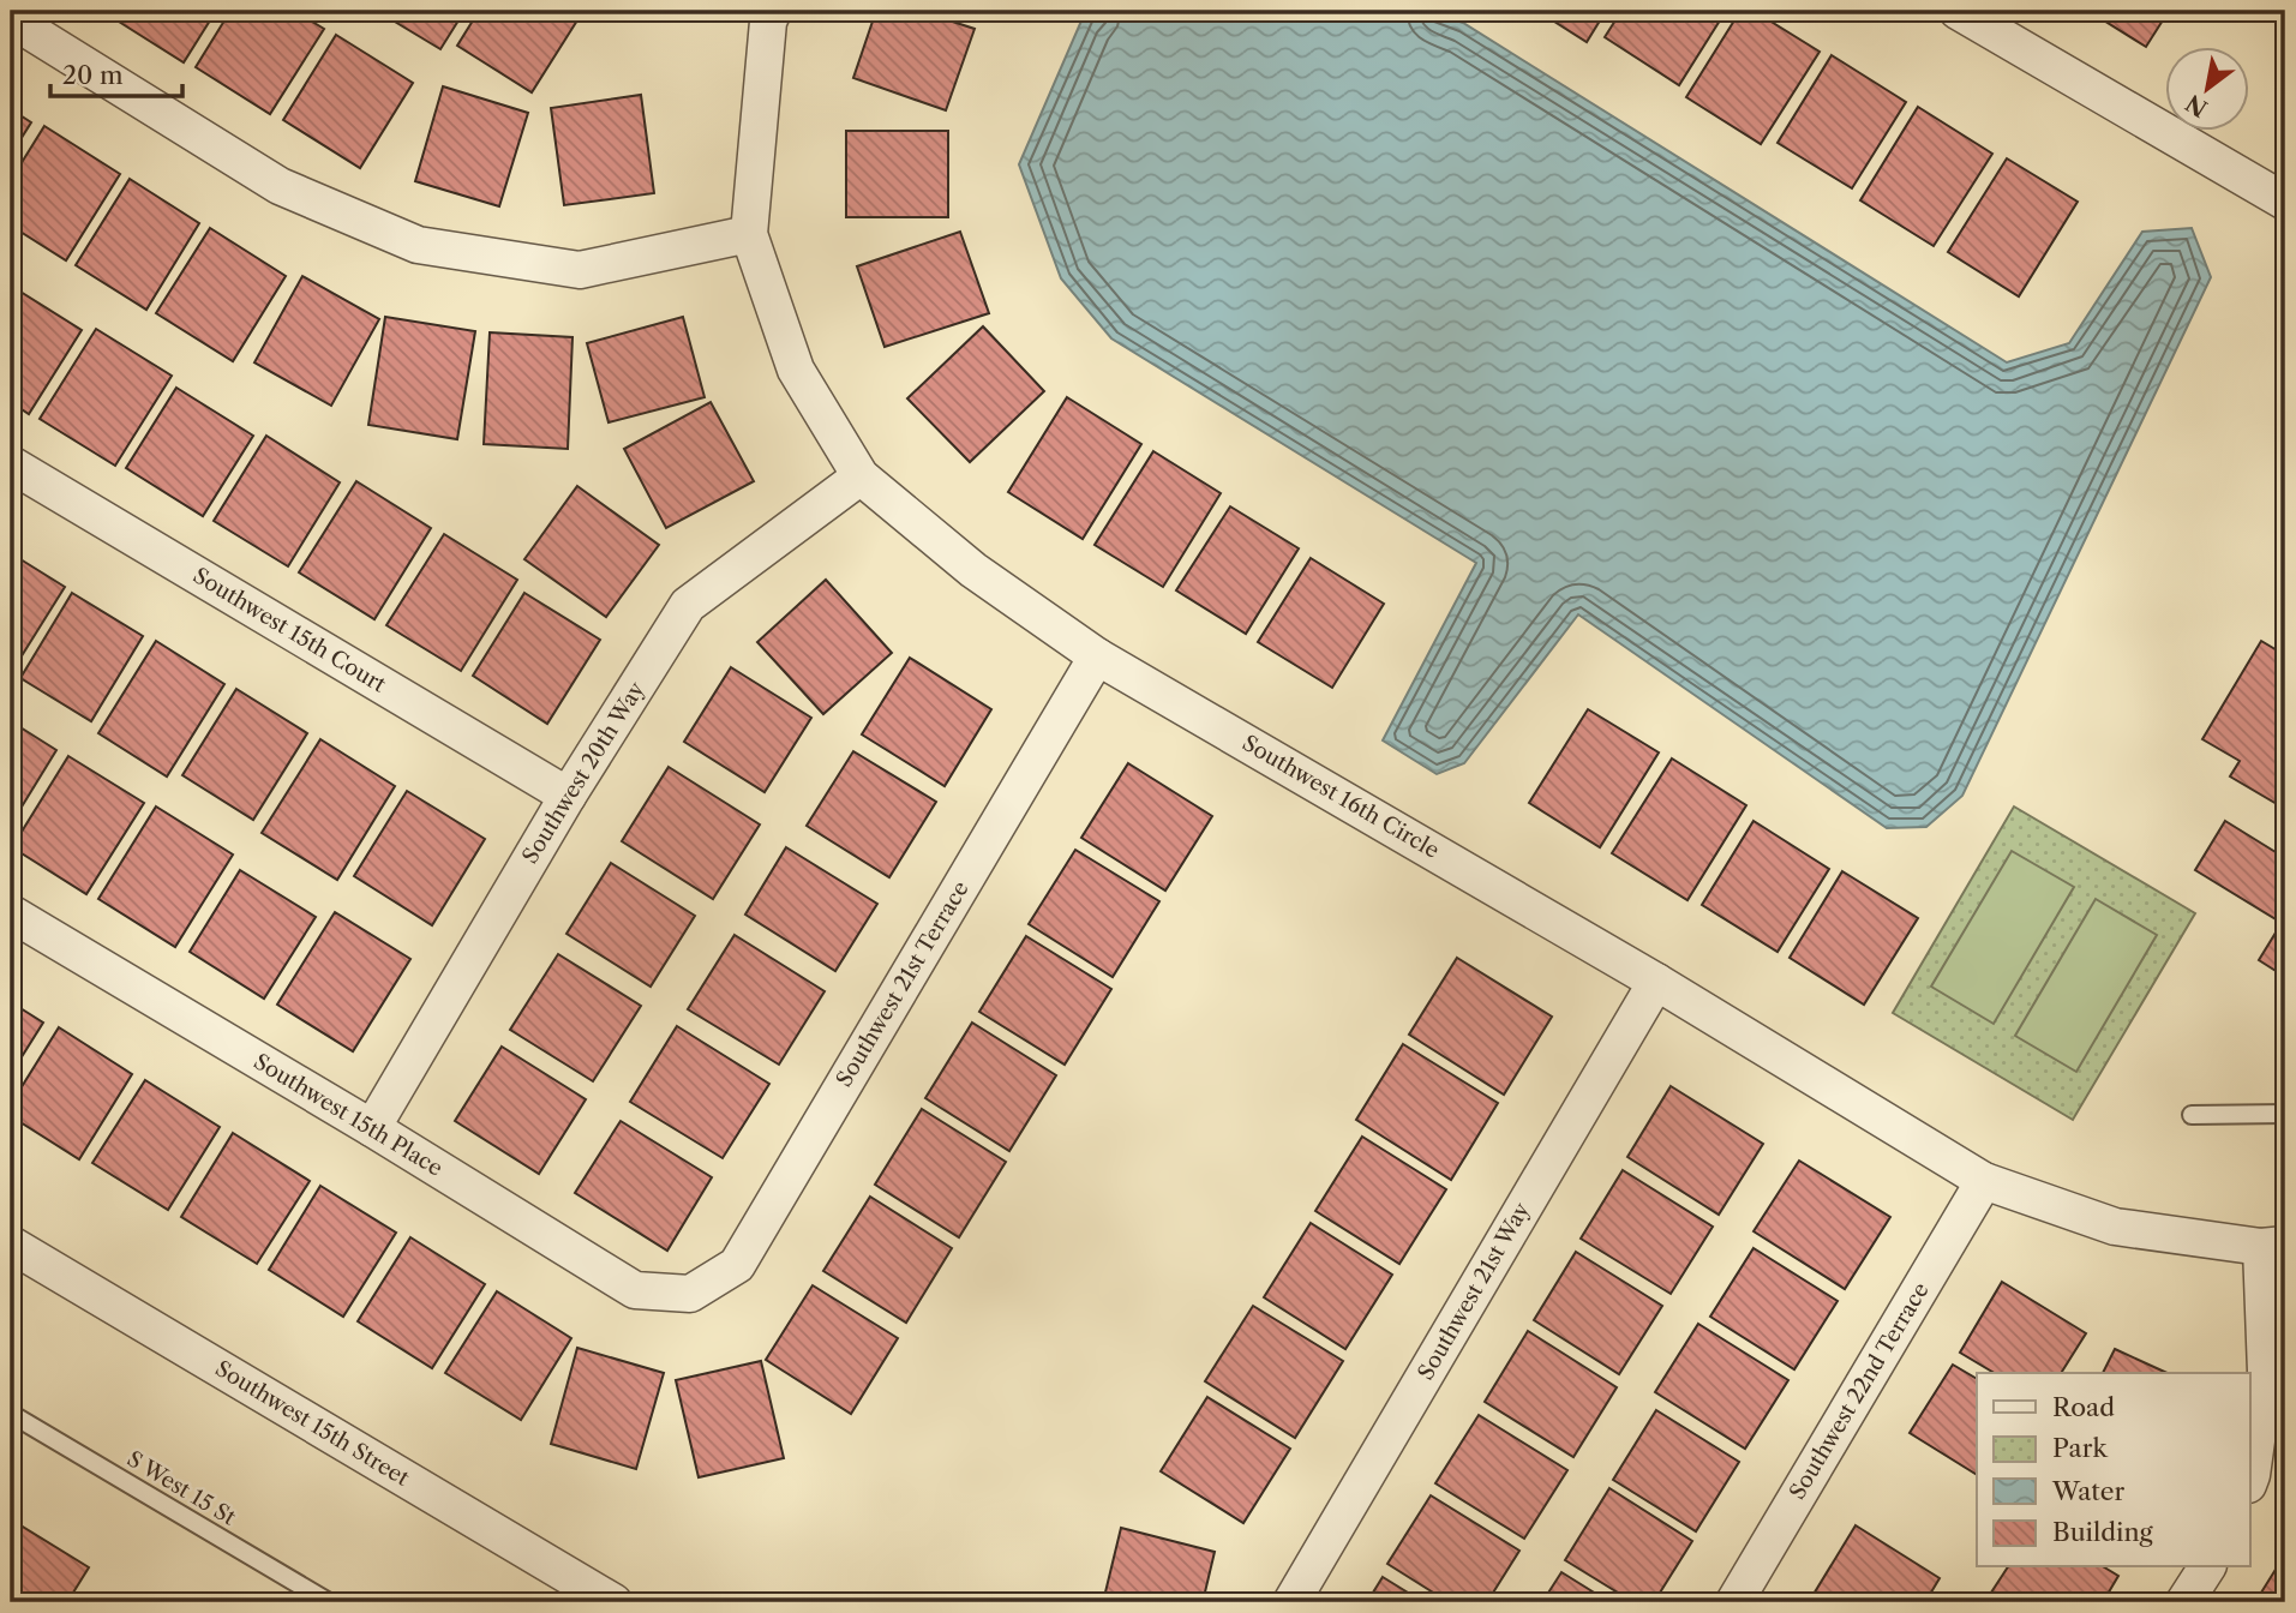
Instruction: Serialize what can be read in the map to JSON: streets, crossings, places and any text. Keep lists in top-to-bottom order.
{
  "streets": {
    "street": [
      "Southwest 15th Court",
      "Southwest 20th Way",
      "Southwest 16th Circle",
      "Southwest 21st Terrace",
      "Southwest 15th Place",
      "Southwest 21st Way",
      "Southwest 22nd Terrace",
      "Southwest 15th Street"
    ],
    "lane": ["S West 15 St"]
  },
  "crossings": [
    ["Southwest 15th Court", "Southwest 20th Way"],
    ["Southwest 20th Way", "Southwest 16th Circle"],
    ["Southwest 20th Way", "Southwest 15th Place"],
    ["Southwest 16th Circle", "Southwest 21st Terrace"],
    ["Southwest 16th Circle", "Southwest 21st Way"],
    ["Southwest 16th Circle", "Southwest 22nd Terrace"],
    ["Southwest 21st Terrace", "Southwest 15th Place"]
  ],
  "legend": [
    "Road",
    "Park",
    "Water",
    "Building"
  ],
  "scale_bar": "20 m",
  "north": "bottom left"
}
